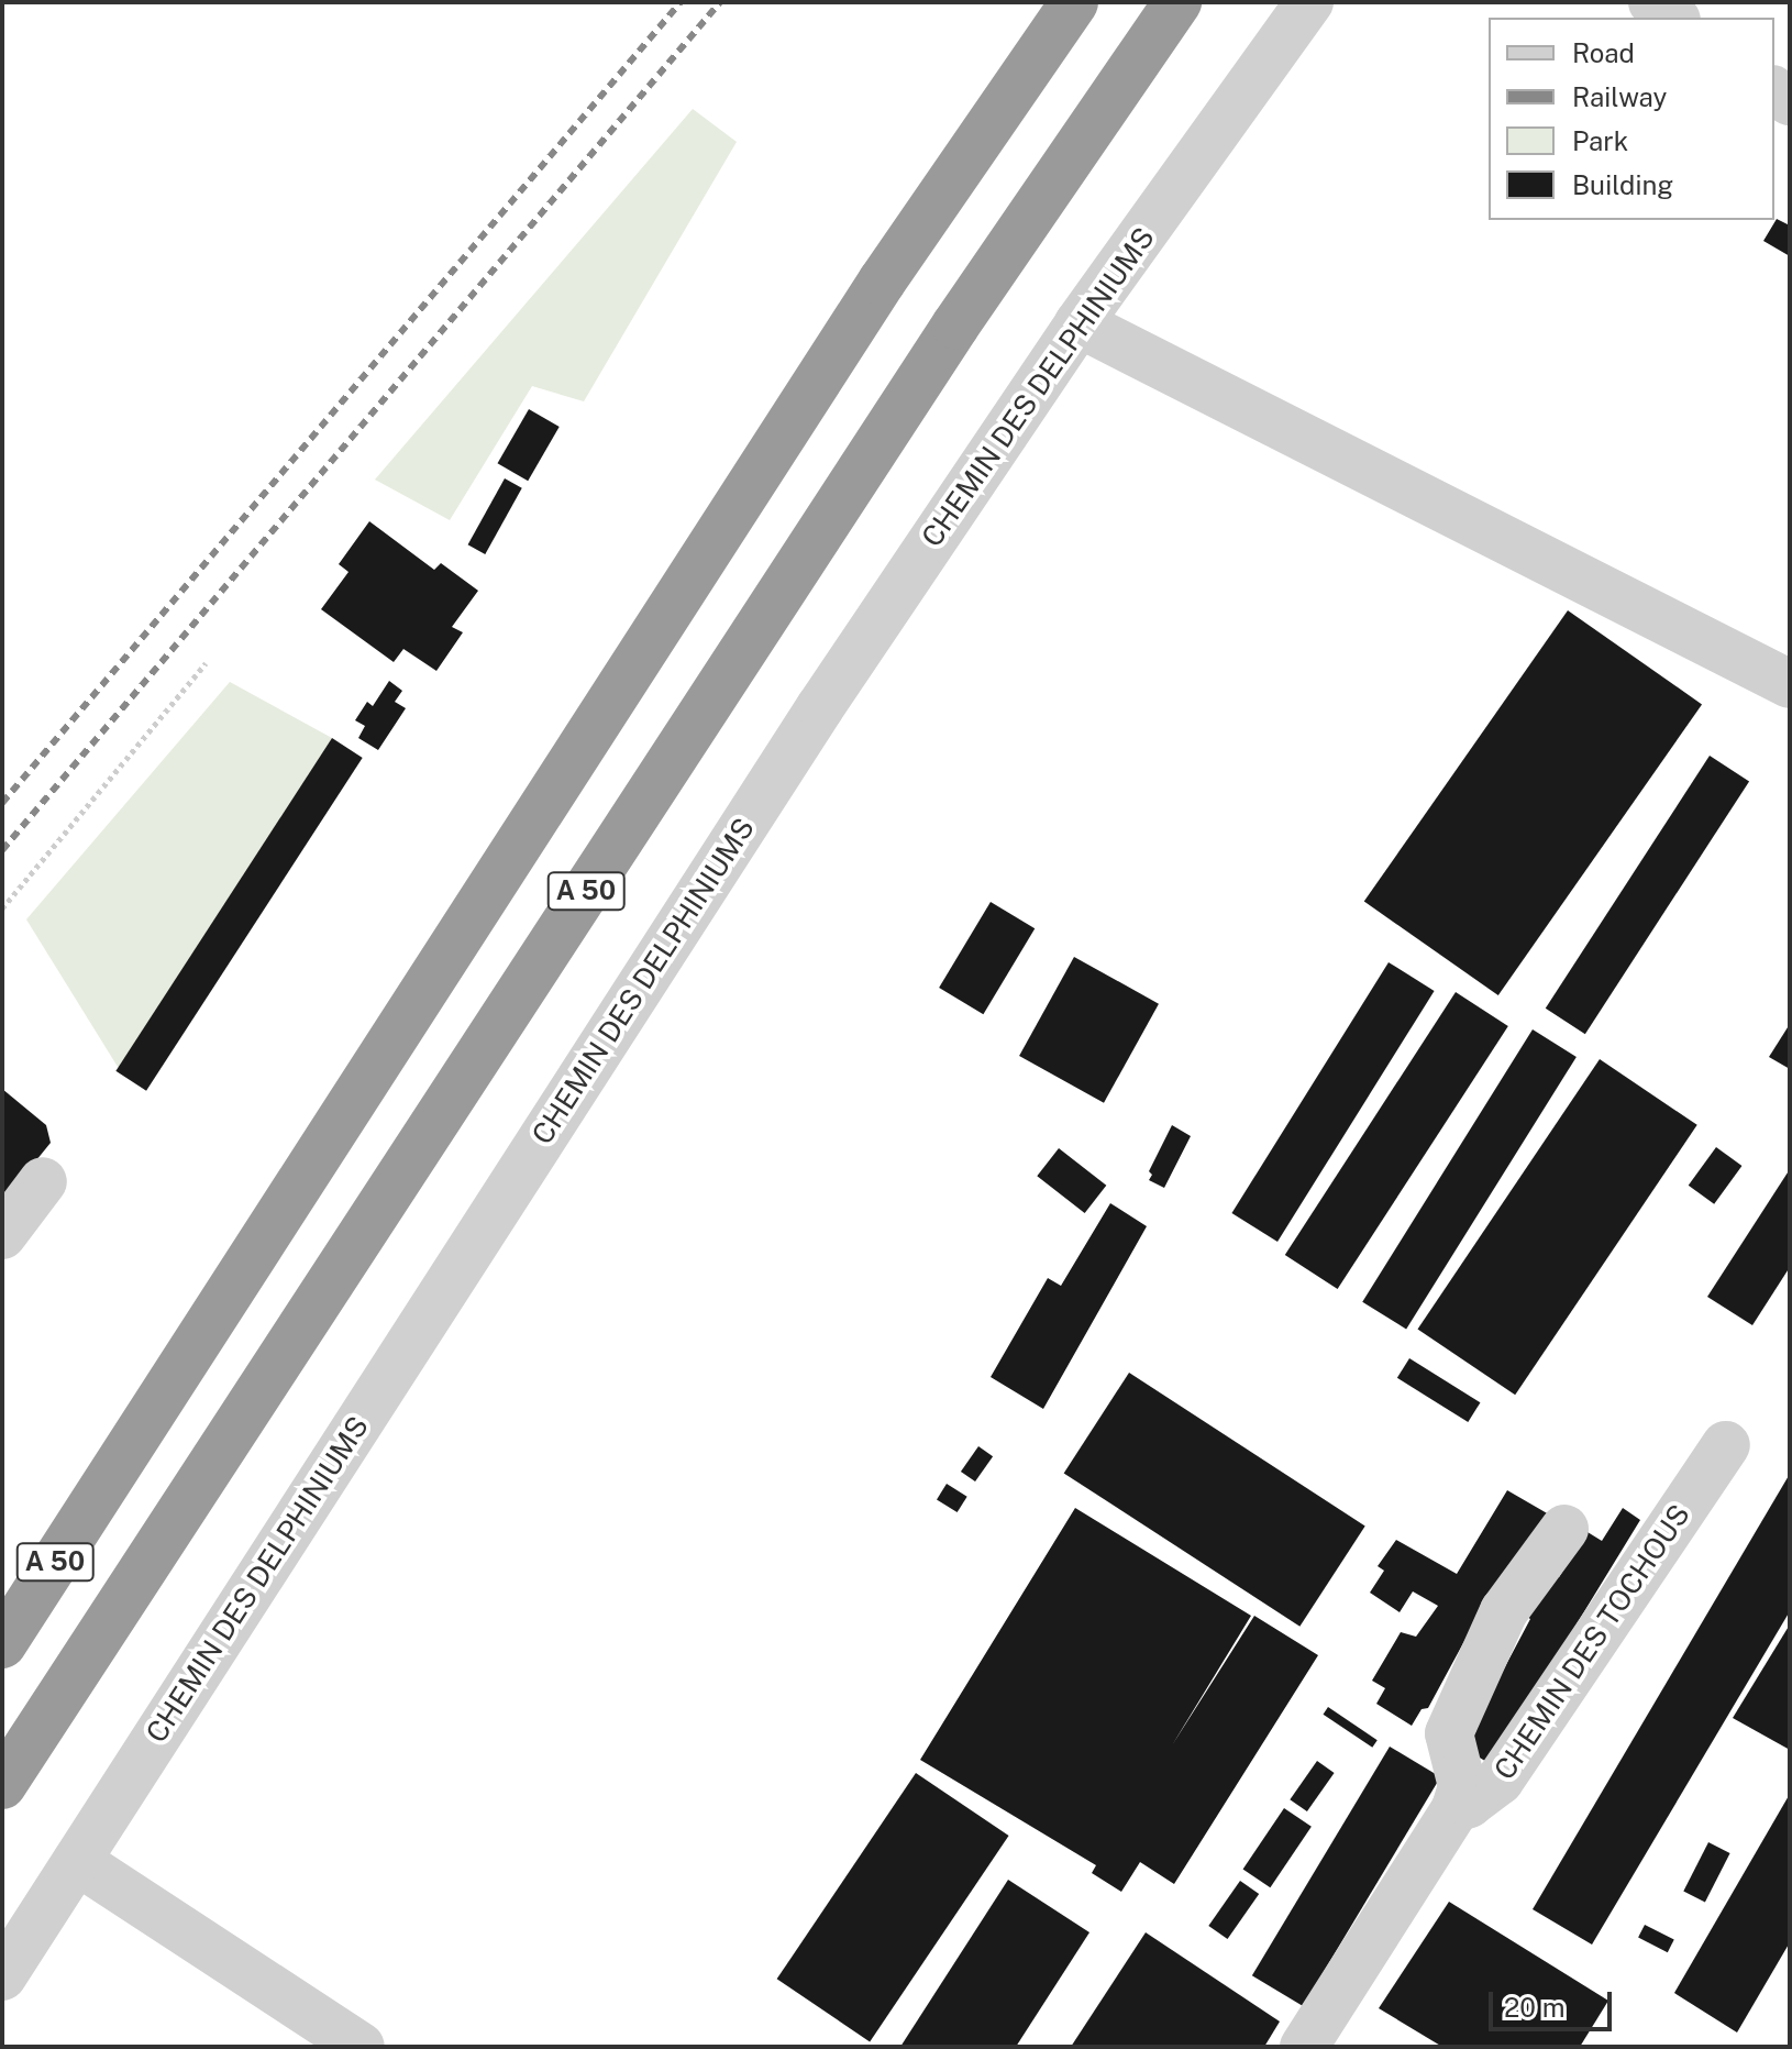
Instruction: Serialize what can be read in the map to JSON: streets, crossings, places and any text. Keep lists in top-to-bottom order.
{
  "streets": {
    "highway": ["A 50"],
    "street": ["CHEMIN DES DELPHINIUMS", "CHEMIN DES TOCHOUS"]
  },
  "legend": [
    "Road",
    "Railway",
    "Park",
    "Building"
  ],
  "scale_bar": "20 m"
}
